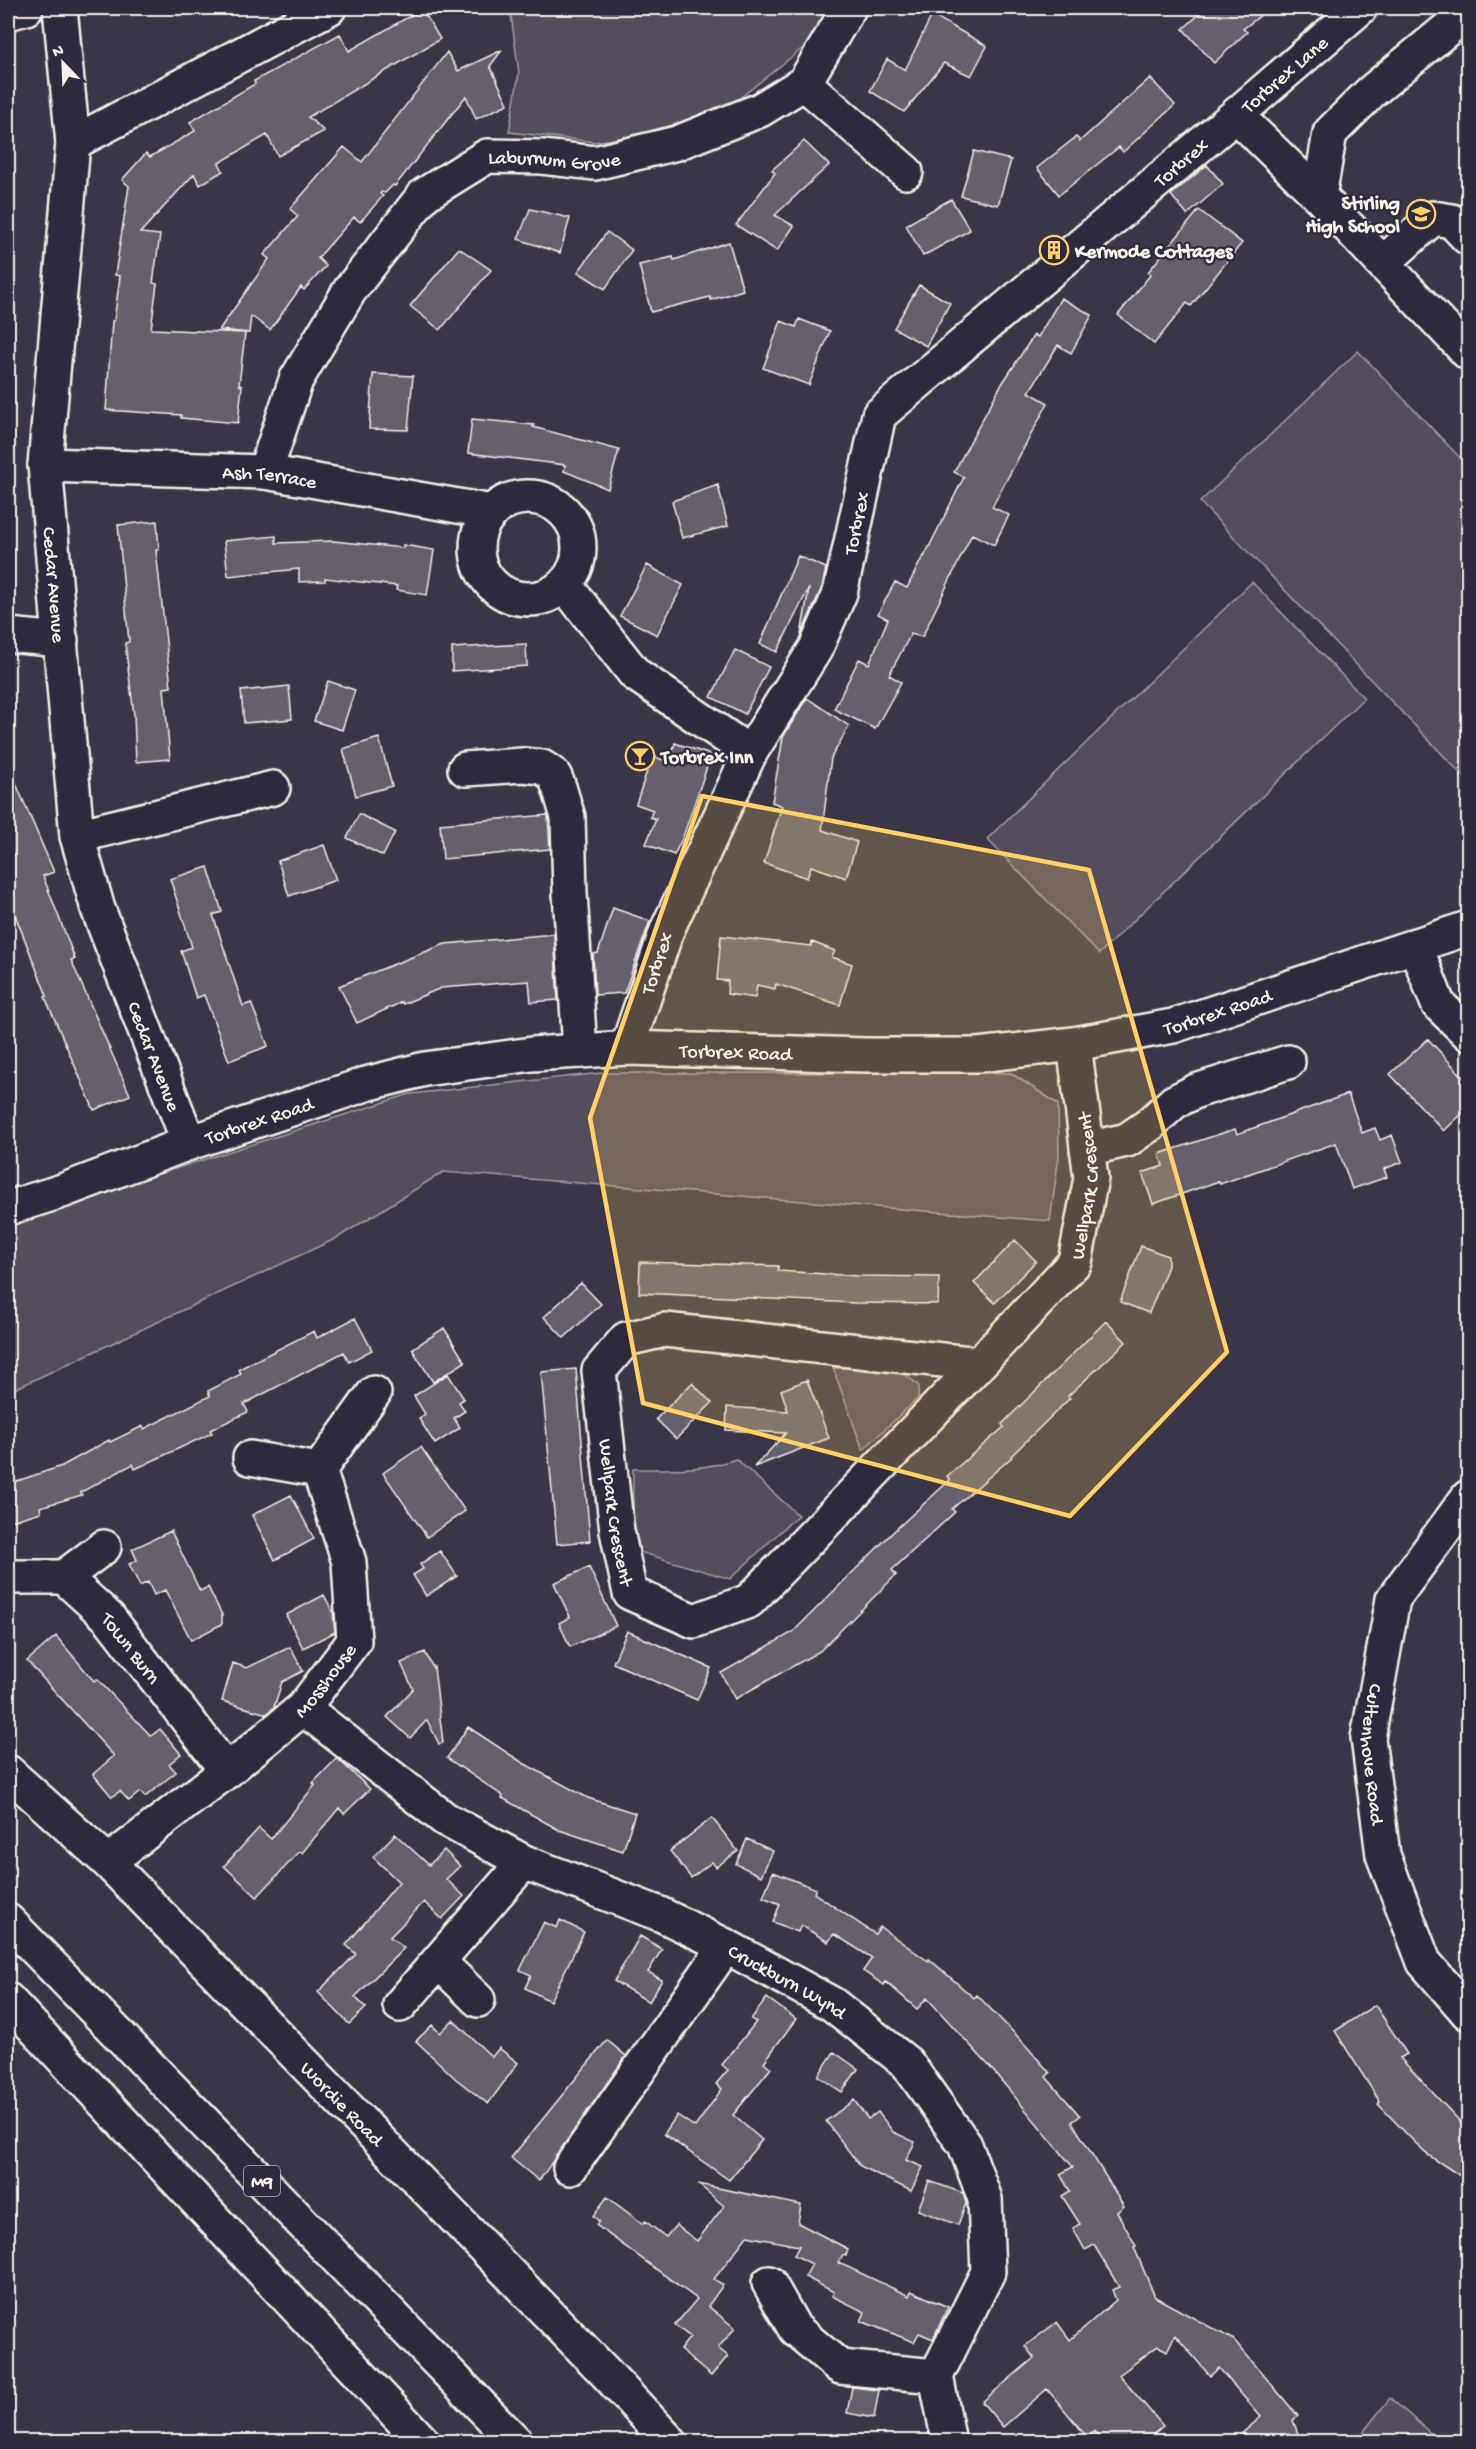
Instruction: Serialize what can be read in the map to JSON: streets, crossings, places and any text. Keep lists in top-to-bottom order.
{
  "streets": {
    "main road": [
      "Torbrex Lane",
      "Laburnum Grove",
      "Torbrex",
      "Ash Terrace",
      "Cedar Avenue",
      "Torbrex Road",
      "Wellpark Crescent",
      "Town Burn",
      "Mosshouse",
      "Cultenhove Road",
      "Cruckburn Wynd",
      "Wordie Road",
      "M9"
    ]
  },
  "crossings": [
    ["Torbrex Lane", "Torbrex"],
    ["Laburnum Grove", "Ash Terrace"],
    ["Torbrex", "Torbrex Road"],
    ["Ash Terrace", "Cedar Avenue"],
    ["Cedar Avenue", "Torbrex Road"],
    ["Torbrex Road", "Wellpark Crescent"],
    ["Town Burn", "Mosshouse"],
    ["Mosshouse", "Cruckburn Wynd"],
    ["Mosshouse", "Wordie Road"]
  ],
  "places": {
    "school or university": ["Stirling High School"],
    "building": ["Kermode Cottages"],
    "bar": ["Torbrex Inn"]
  },
  "north": "top left"
}
